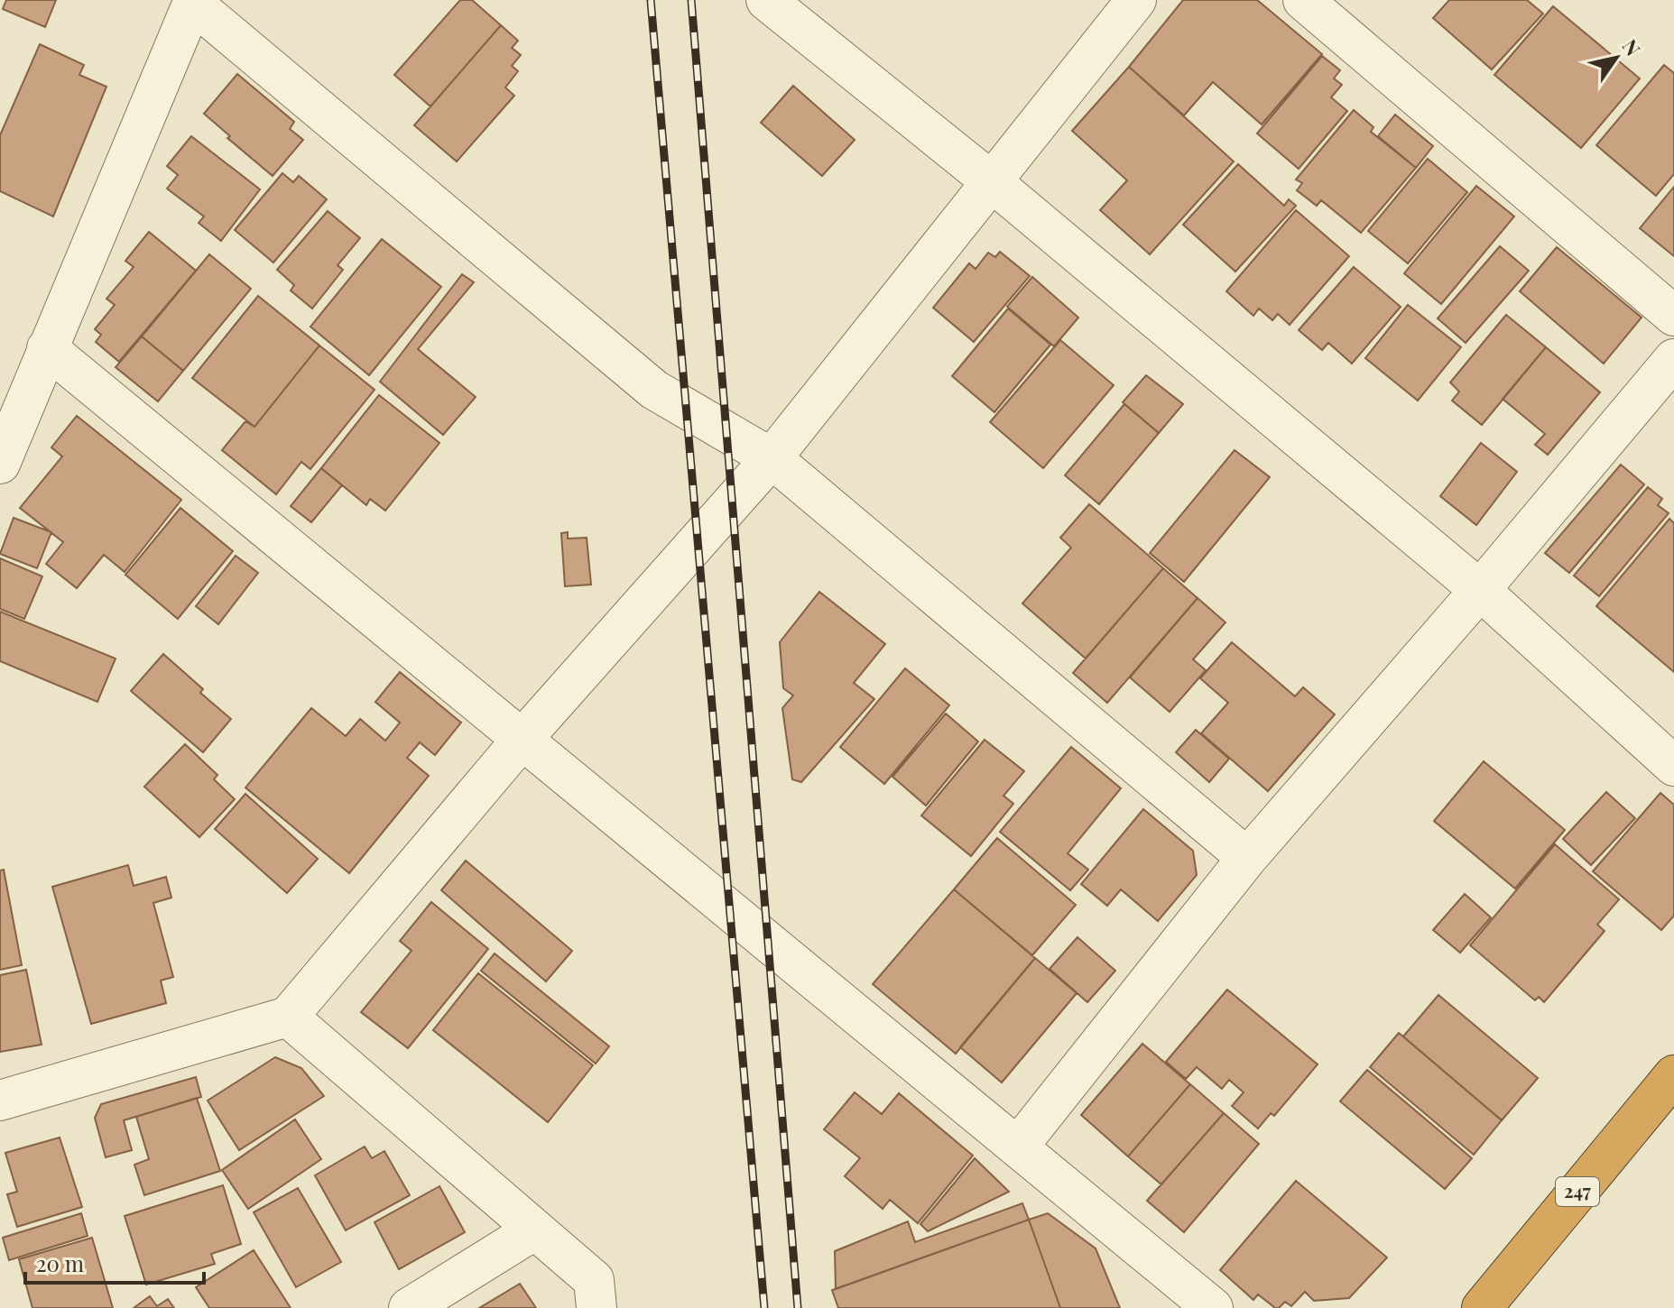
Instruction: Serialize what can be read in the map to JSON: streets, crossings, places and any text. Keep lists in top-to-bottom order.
{
  "streets": {
    "highway": ["247"]
  },
  "scale_bar": "20 m",
  "north": "top right"
}
